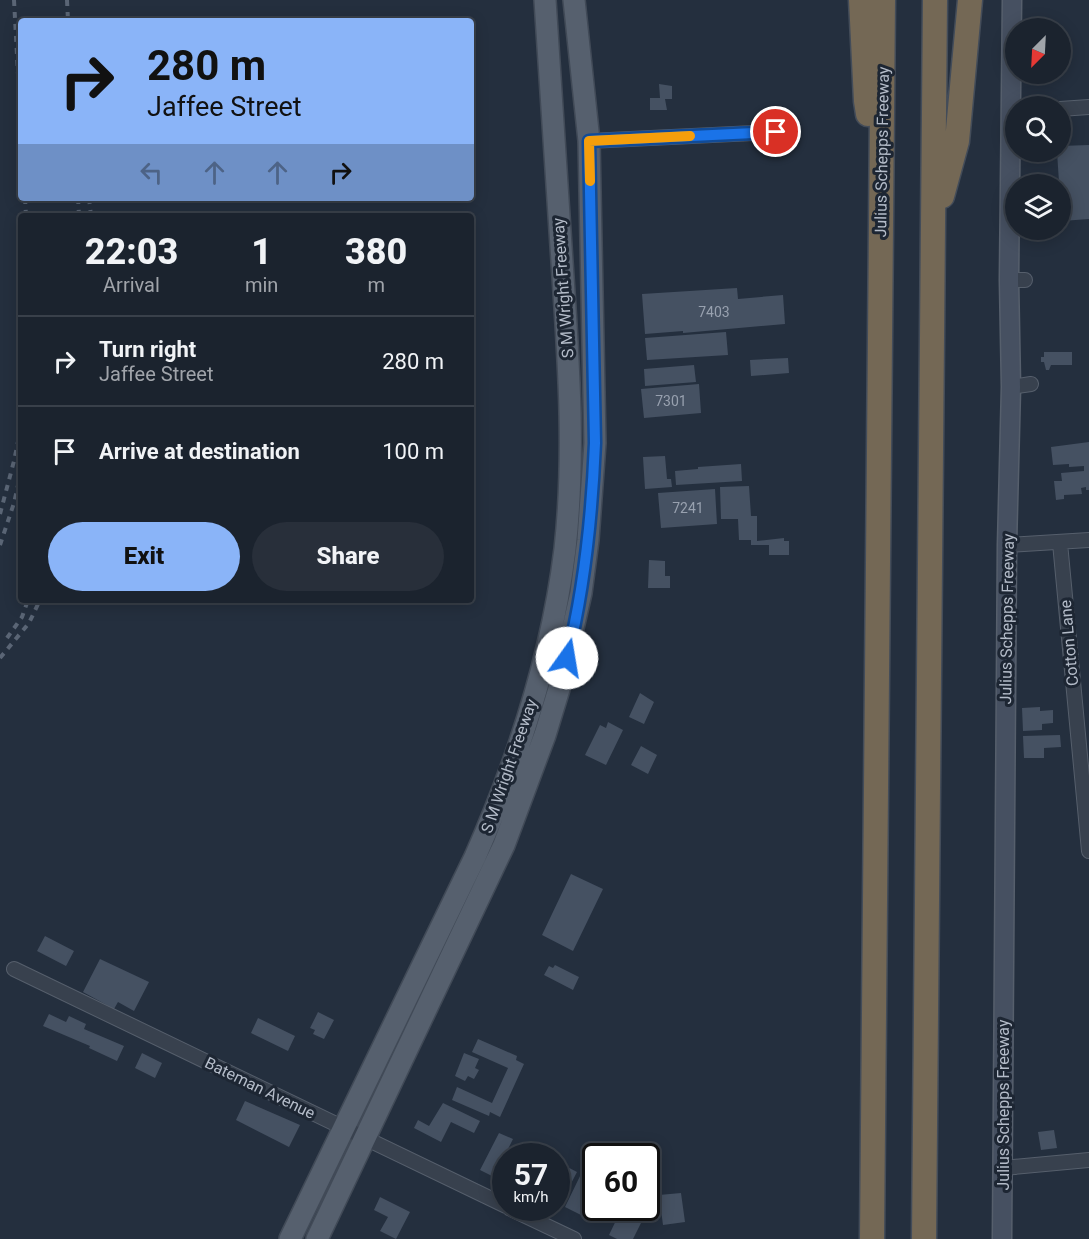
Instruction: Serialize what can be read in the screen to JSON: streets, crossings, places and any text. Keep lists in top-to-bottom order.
{
  "streets": {
    "highway": ["Julius Schepps Freeway"],
    "main road": ["S M Wright Freeway"],
    "street": ["Cotton Lane", "Bateman Avenue"]
  },
  "crossings": [
    ["S M Wright Freeway", "Bateman Avenue"]
  ],
  "house_numbers": ["7403", "7301", "7241"],
  "north": "bottom left",
  "page": {
    "turn": ["280 m", "Jaffee Street"],
    "eta": [
      "22:03",
      "Arrival",
      "1",
      "min",
      "380",
      "m"
    ],
    "list": [
      {
        "name": "Turn right",
        "note": "Jaffee Street",
        "value": "280 m"
      },
      {
        "name": "Arrive at destination",
        "value": "100 m"
      }
    ],
    "buttons": ["Exit", "Share"],
    "speed": "57 km/h",
    "limit": "60"
  }
}
